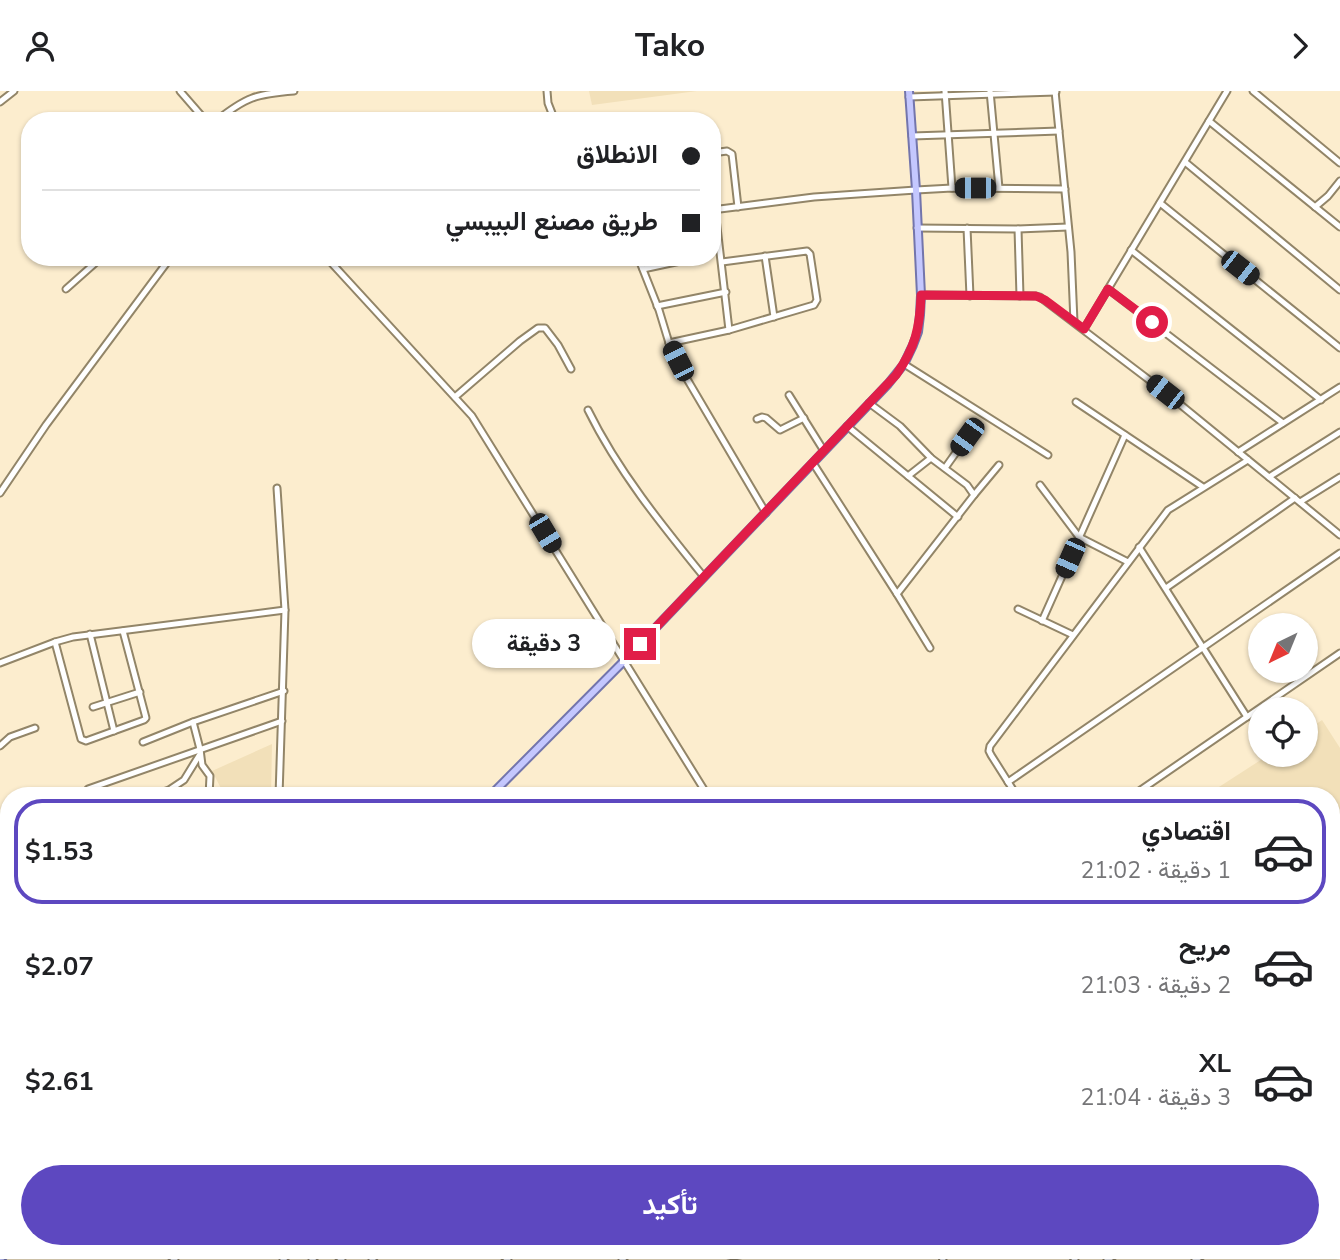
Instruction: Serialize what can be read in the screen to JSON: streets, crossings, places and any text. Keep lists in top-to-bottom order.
{
  "north": "bottom left",
  "page": {
    "header": "Tako",
    "banner": ["الانطلاق", "طريق مصنع البيبسي"],
    "bubble": "3 دقيقة",
    "list": [
      {
        "name": "اقتصادي",
        "note": "1 دقيقة · 21:02",
        "value": "$1.53"
      },
      {
        "name": "مريح",
        "note": "2 دقيقة · 21:03",
        "value": "$2.07"
      },
      {
        "name": "XL",
        "note": "3 دقيقة · 21:04",
        "value": "$2.61"
      }
    ],
    "buttons": "تأكيد"
  }
}
